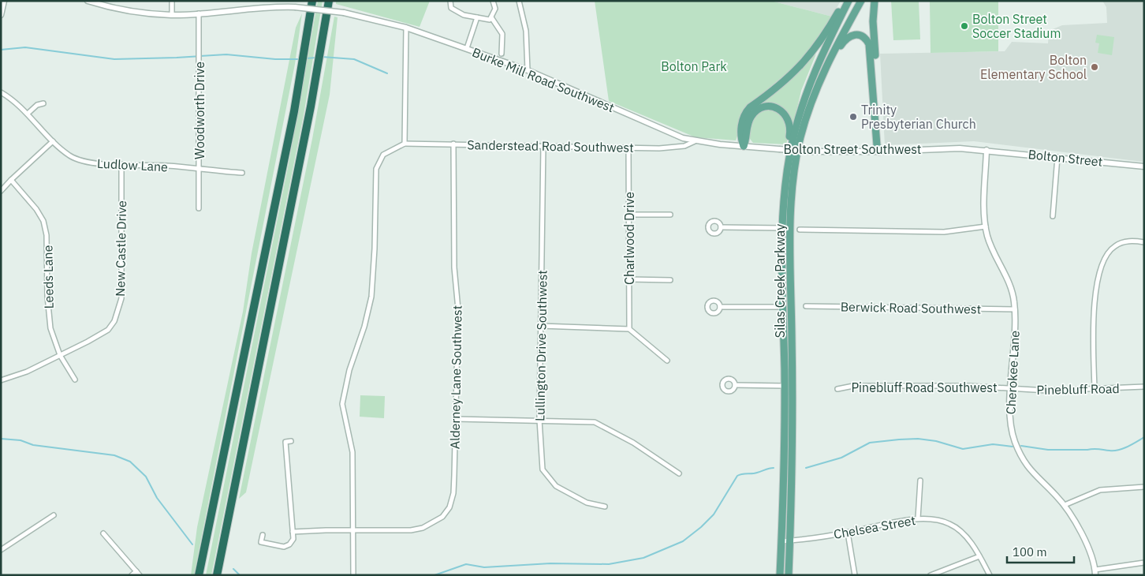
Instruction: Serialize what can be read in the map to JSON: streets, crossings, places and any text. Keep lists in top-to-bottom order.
{
  "streets": {
    "main road": ["Silas Creek Parkway"],
    "street": [
      "Burke Mill Road Southwest",
      "Woodworth Drive",
      "Sanderstead Road Southwest",
      "Bolton Street Southwest",
      "Bolton Street",
      "Ludlow Lane",
      "Charlwood Drive",
      "New Castle Drive",
      "Leeds Lane",
      "Berwick Road Southwest",
      "Lullington Drive Southwest",
      "Cherokee Lane",
      "Alderney Lane Southwest",
      "Pinebluff Road Southwest",
      "Pinebluff Road",
      "Chelsea Street"
    ]
  },
  "crossings": [
    ["Burke Mill Road Southwest", "Woodworth Drive"],
    ["Burke Mill Road Southwest", "Sanderstead Road Southwest"],
    ["Burke Mill Road Southwest", "Bolton Street Southwest"],
    ["Woodworth Drive", "Ludlow Lane"],
    ["Sanderstead Road Southwest", "Bolton Street Southwest"],
    ["Sanderstead Road Southwest", "Charlwood Drive"],
    ["Sanderstead Road Southwest", "Lullington Drive Southwest"],
    ["Sanderstead Road Southwest", "Alderney Lane Southwest"],
    ["Bolton Street Southwest", "Bolton Street"],
    ["Bolton Street Southwest", "Cherokee Lane"],
    ["Bolton Street", "Cherokee Lane"],
    ["Ludlow Lane", "New Castle Drive"],
    ["New Castle Drive", "Leeds Lane"],
    ["Silas Creek Parkway", "Chelsea Street"],
    ["Berwick Road Southwest", "Cherokee Lane"],
    ["Cherokee Lane", "Pinebluff Road Southwest"],
    ["Cherokee Lane", "Pinebluff Road"],
    ["Pinebluff Road Southwest", "Pinebluff Road"]
  ],
  "parks": ["Bolton Park"],
  "places": ["Bolton Street Soccer Stadium", "Bolton Elementary School", "Trinity Presbyterian Church"],
  "scale_bar": "100 m"
}
